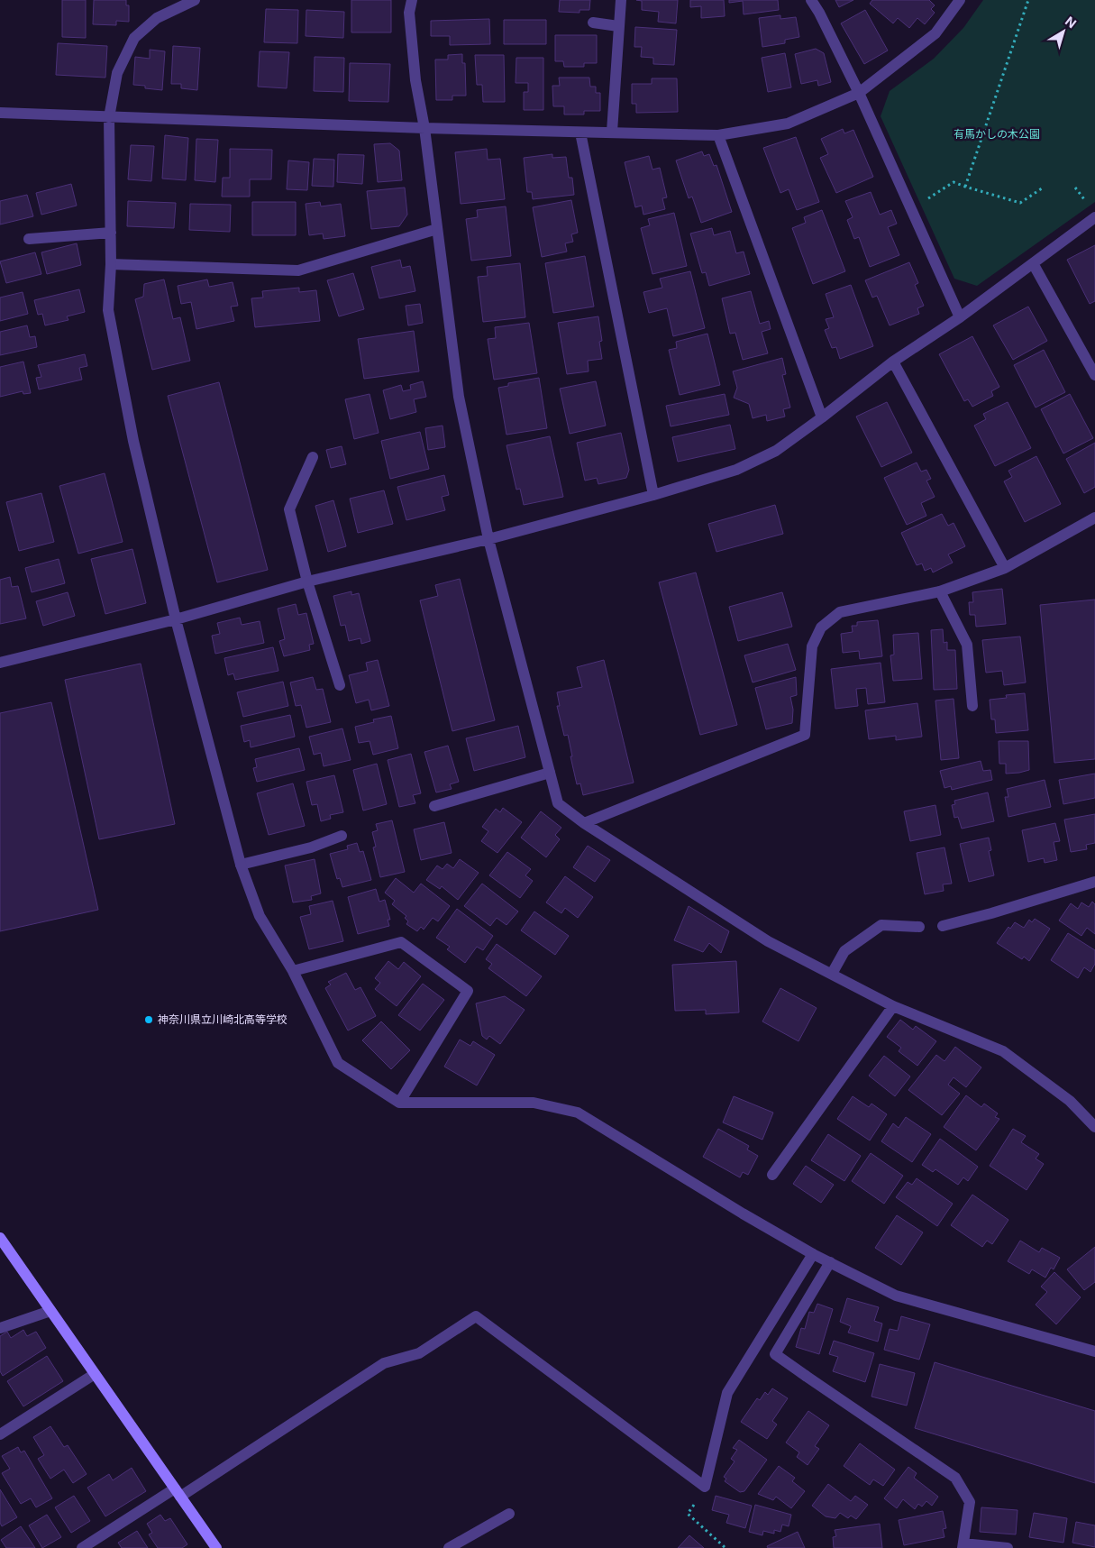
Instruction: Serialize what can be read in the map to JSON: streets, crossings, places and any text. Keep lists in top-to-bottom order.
{
  "parks": ["有馬かしの木公園"],
  "places": ["神奈川県立川崎北高等学校"],
  "north": "top right"
}
